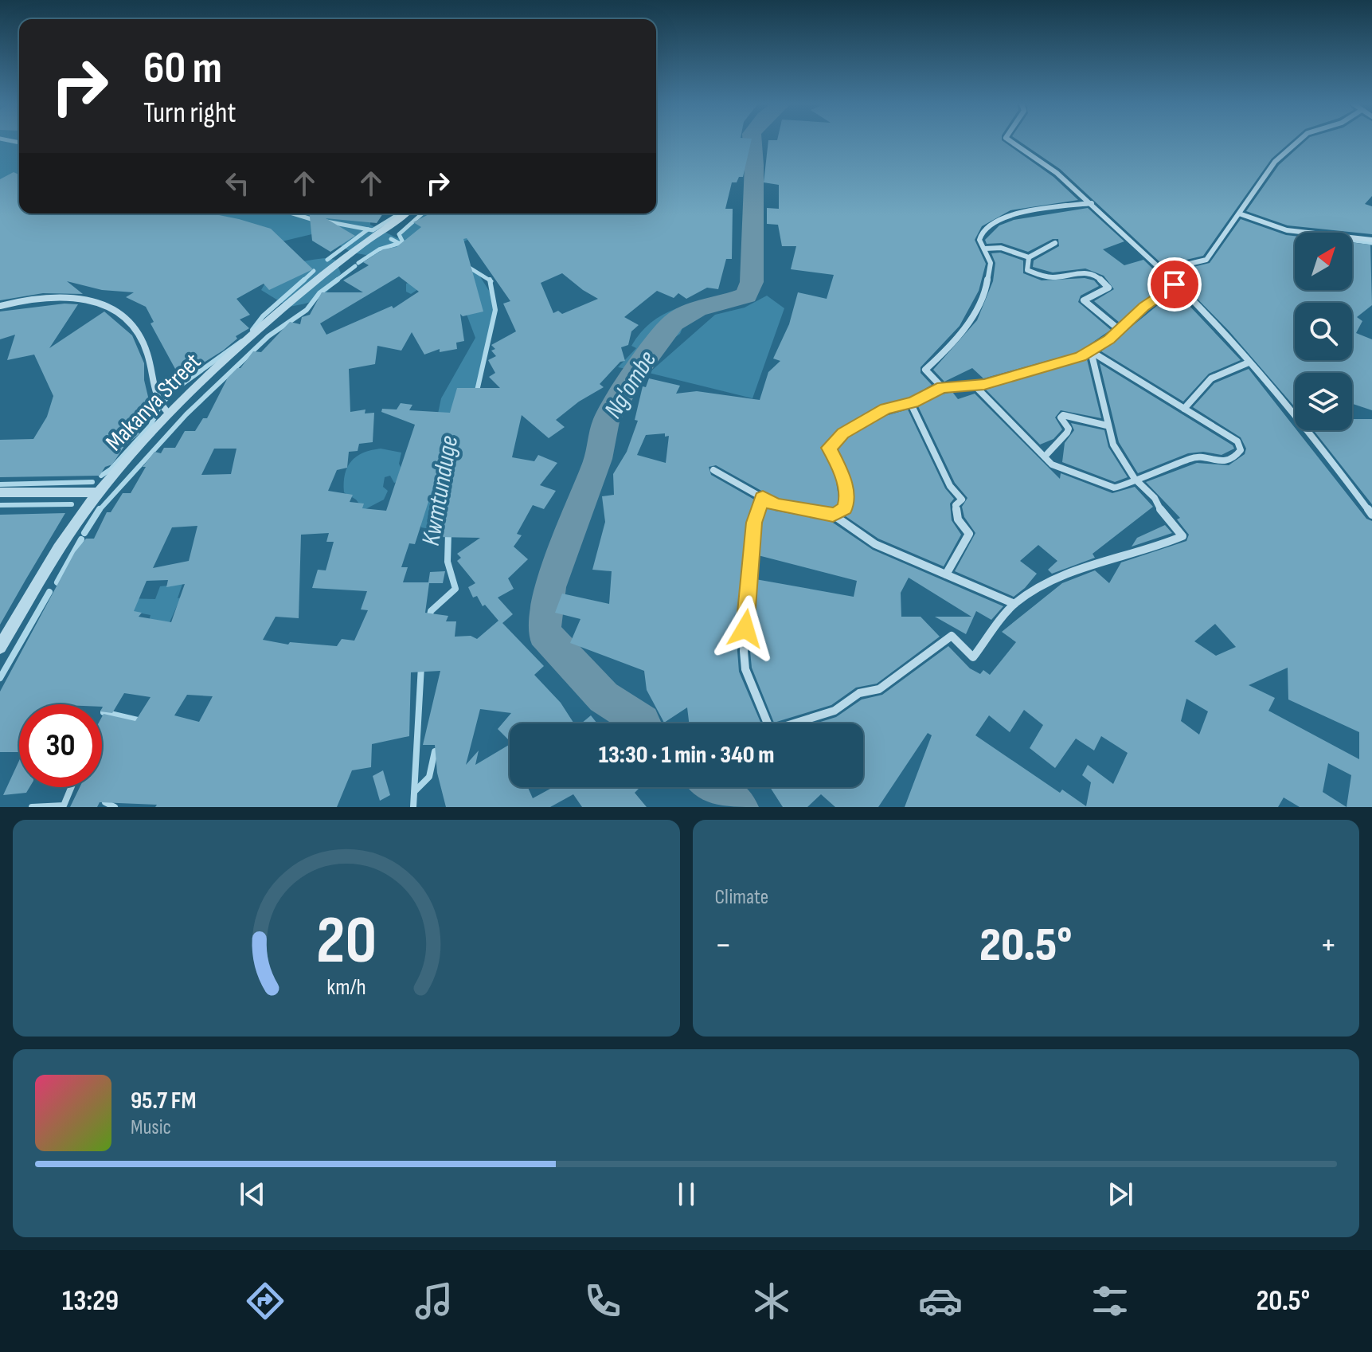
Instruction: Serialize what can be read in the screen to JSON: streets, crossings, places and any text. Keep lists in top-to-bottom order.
{
  "streets": {
    "street": ["Makanya Street"]
  },
  "water": ["Ng'ombe", "Kwmtunduge"],
  "north": "top right",
  "page": {
    "turn": ["60 m", "Turn right"],
    "limit": "30",
    "trip": "13:30 · 1 min · 340 m",
    "tile": "Climate",
    "heat": ["−", "20.5°", "+"],
    "song": ["95.7 FM", "Music"],
    "tabs": ["13:29", "20.5°"],
    "gauge": ["20", "km/h"]
  }
}
